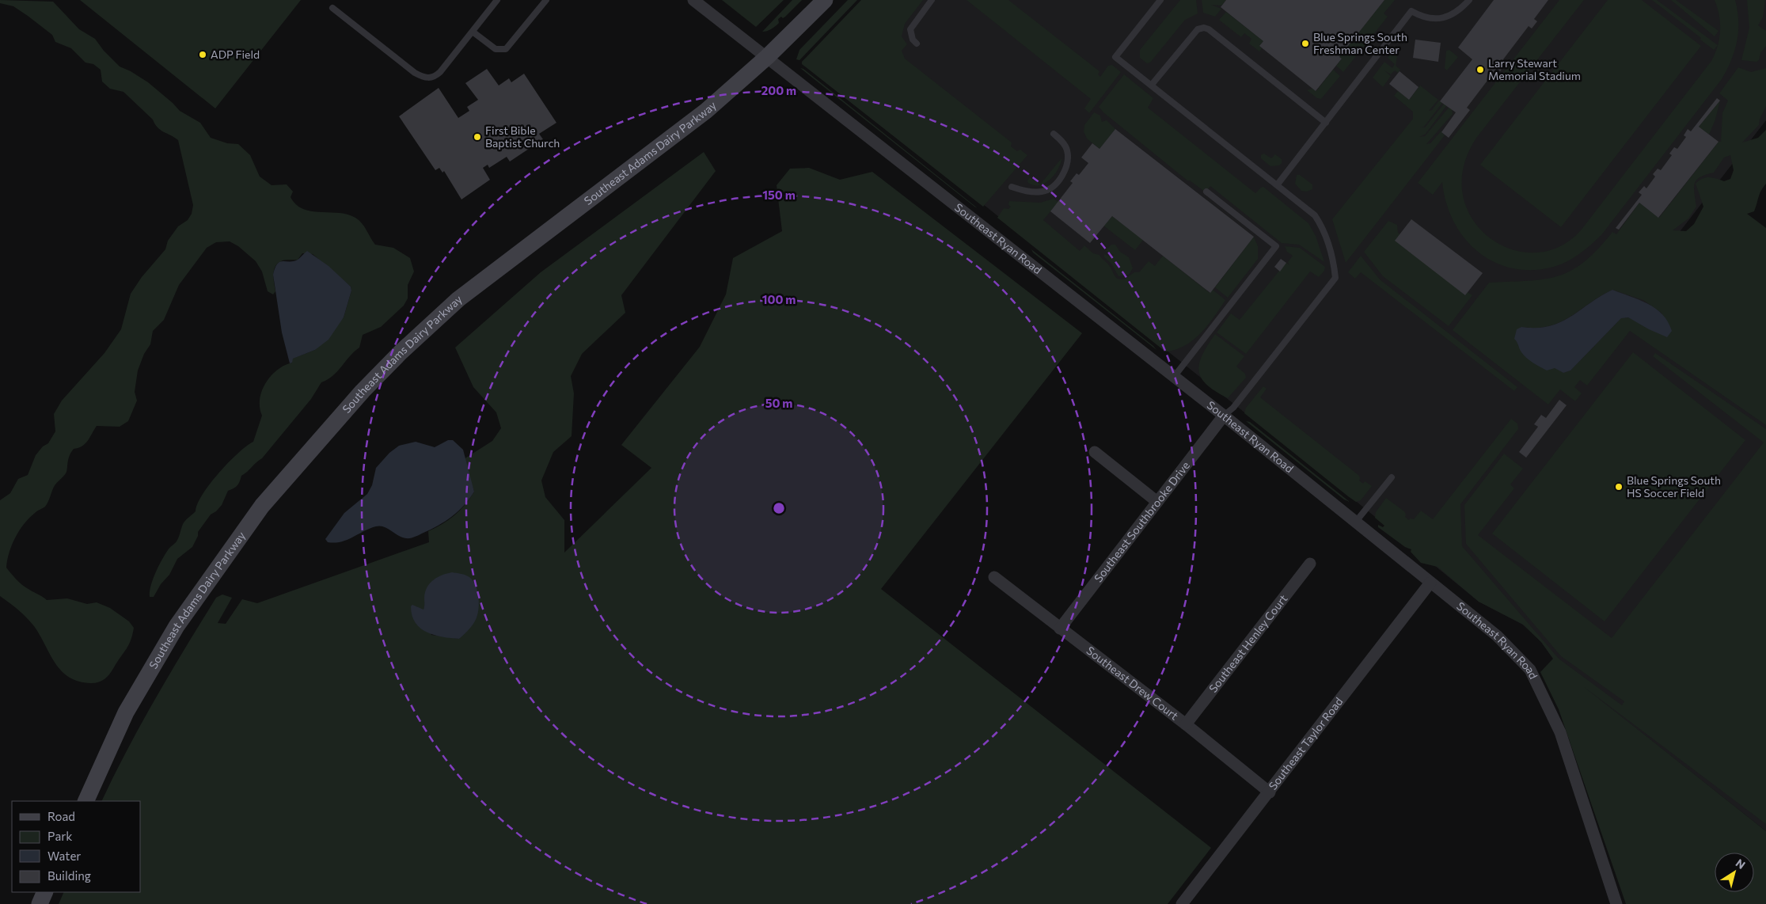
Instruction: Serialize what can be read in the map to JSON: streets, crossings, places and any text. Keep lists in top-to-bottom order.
{
  "streets": {
    "main road": ["Southeast Adams Dairy Parkway"],
    "street": [
      "Southeast Ryan Road",
      "Southeast Southbrooke Drive",
      "Southeast Henley Court",
      "Southeast Drew Court",
      "Southeast Taylor Road"
    ]
  },
  "crossings": [
    ["Southeast Adams Dairy Parkway", "Southeast Ryan Road"],
    ["Southeast Ryan Road", "Southeast Southbrooke Drive"],
    ["Southeast Ryan Road", "Southeast Taylor Road"],
    ["Southeast Southbrooke Drive", "Southeast Drew Court"],
    ["Southeast Henley Court", "Southeast Drew Court"],
    ["Southeast Drew Court", "Southeast Taylor Road"]
  ],
  "places": [
    "Blue Springs South Freshman Center",
    "ADP Field",
    "Larry Stewart Memorial Stadium",
    "First Bible Baptist Church",
    "Blue Springs South HS Soccer Field"
  ],
  "legend": [
    "Road",
    "Park",
    "Water",
    "Building"
  ],
  "north": "top right",
  "rings": [
    "200 m",
    "150 m",
    "100 m",
    "50 m"
  ]
}
